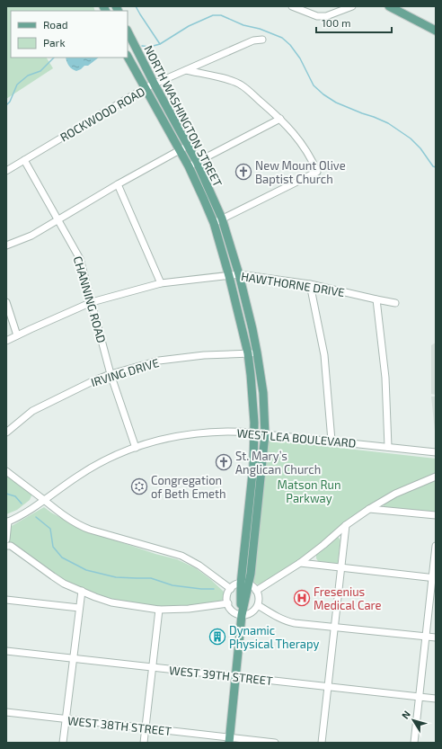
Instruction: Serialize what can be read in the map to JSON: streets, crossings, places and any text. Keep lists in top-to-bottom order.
{
  "streets": {
    "main road": ["NORTH WASHINGTON STREET"],
    "street": [
      "ROCKWOOD ROAD",
      "HAWTHORNE DRIVE",
      "CHANNING ROAD",
      "IRVING DRIVE",
      "WEST LEA BOULEVARD",
      "WEST 39TH STREET",
      "WEST 38TH STREET"
    ]
  },
  "crossings": [
    ["ROCKWOOD ROAD", "NORTH WASHINGTON STREET"],
    ["ROCKWOOD ROAD", "CHANNING ROAD"],
    ["NORTH WASHINGTON STREET", "HAWTHORNE DRIVE"],
    ["NORTH WASHINGTON STREET", "IRVING DRIVE"],
    ["NORTH WASHINGTON STREET", "WEST LEA BOULEVARD"],
    ["NORTH WASHINGTON STREET", "WEST 39TH STREET"],
    ["NORTH WASHINGTON STREET", "WEST 38TH STREET"],
    ["HAWTHORNE DRIVE", "CHANNING ROAD"],
    ["CHANNING ROAD", "IRVING DRIVE"],
    ["CHANNING ROAD", "WEST LEA BOULEVARD"]
  ],
  "parks": ["Matson Run Parkway"],
  "places": {
    "church": ["New Mount Olive Baptist Church", "St. Mary’s Anglican Church"],
    "synagogue": ["Congregation of Beth Emeth"],
    "hospital": ["Fresenius Medical Care"],
    "building": ["Dynamic Physical Therapy"]
  },
  "legend": ["Road", "Park"],
  "scale_bar": "100 m",
  "north": "top left"
}
